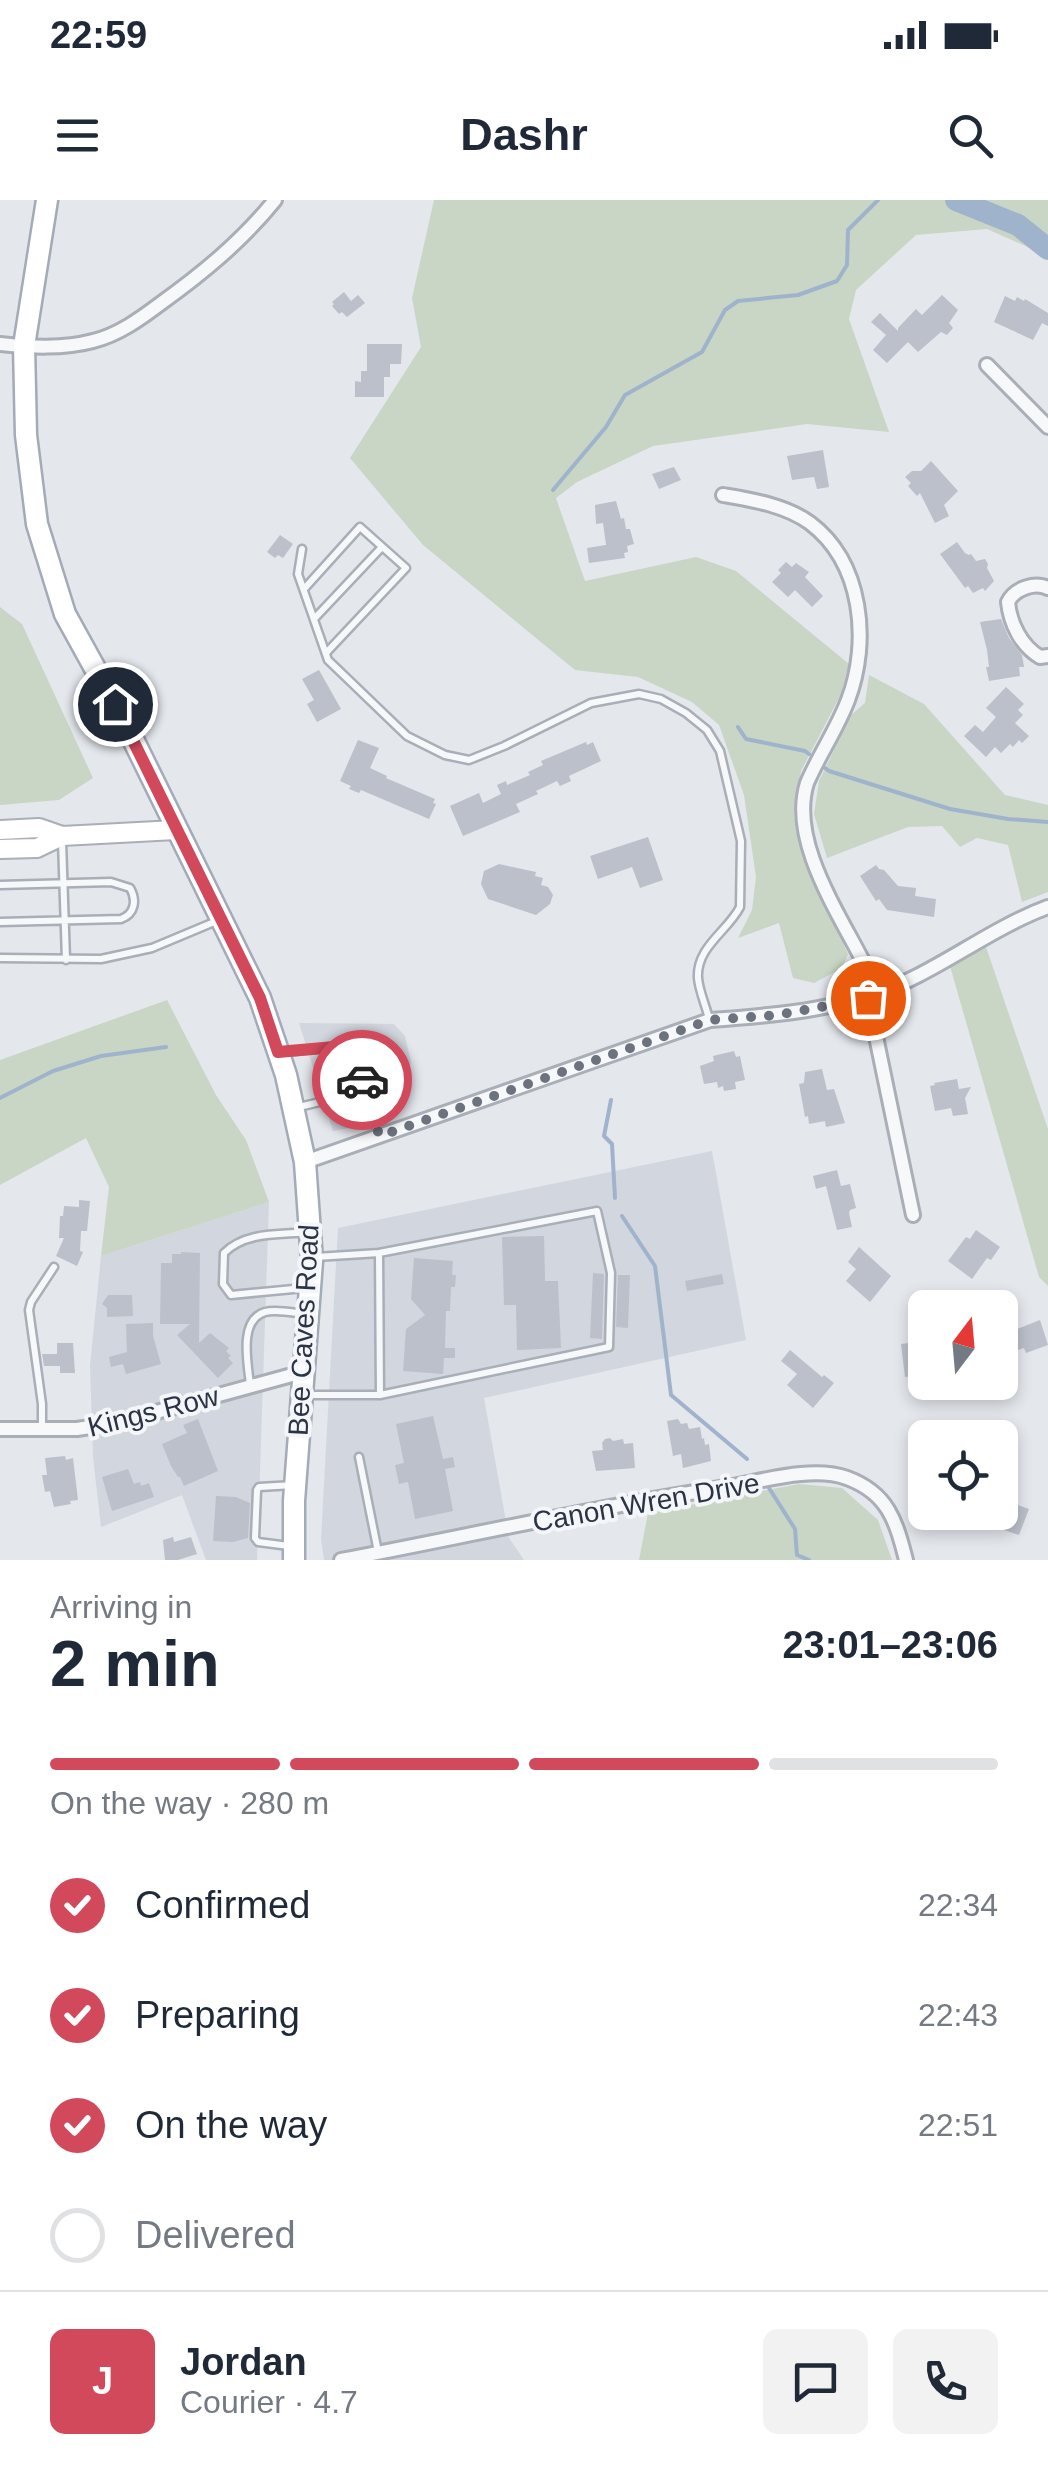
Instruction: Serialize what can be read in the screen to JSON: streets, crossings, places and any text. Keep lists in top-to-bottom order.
{
  "streets": {
    "main road": ["Bee Caves Road"],
    "street": ["Kings Row", "Canon Wren Drive"]
  },
  "crossings": [
    ["Bee Caves Road", "Kings Row"]
  ],
  "north": "top",
  "page": {
    "status": "22:59",
    "header": "Dashr",
    "heading": ["2 min", "Arriving in", "23:01–23:06"],
    "panel": ["Jordan", "Courier · 4.7"],
    "bar": "On the way · 280 m",
    "list": [
      ["Confirmed", "22:34"],
      ["Preparing", "22:43"],
      ["On the way", "22:51"],
      "Delivered"
    ],
    "round": "J"
  }
}
